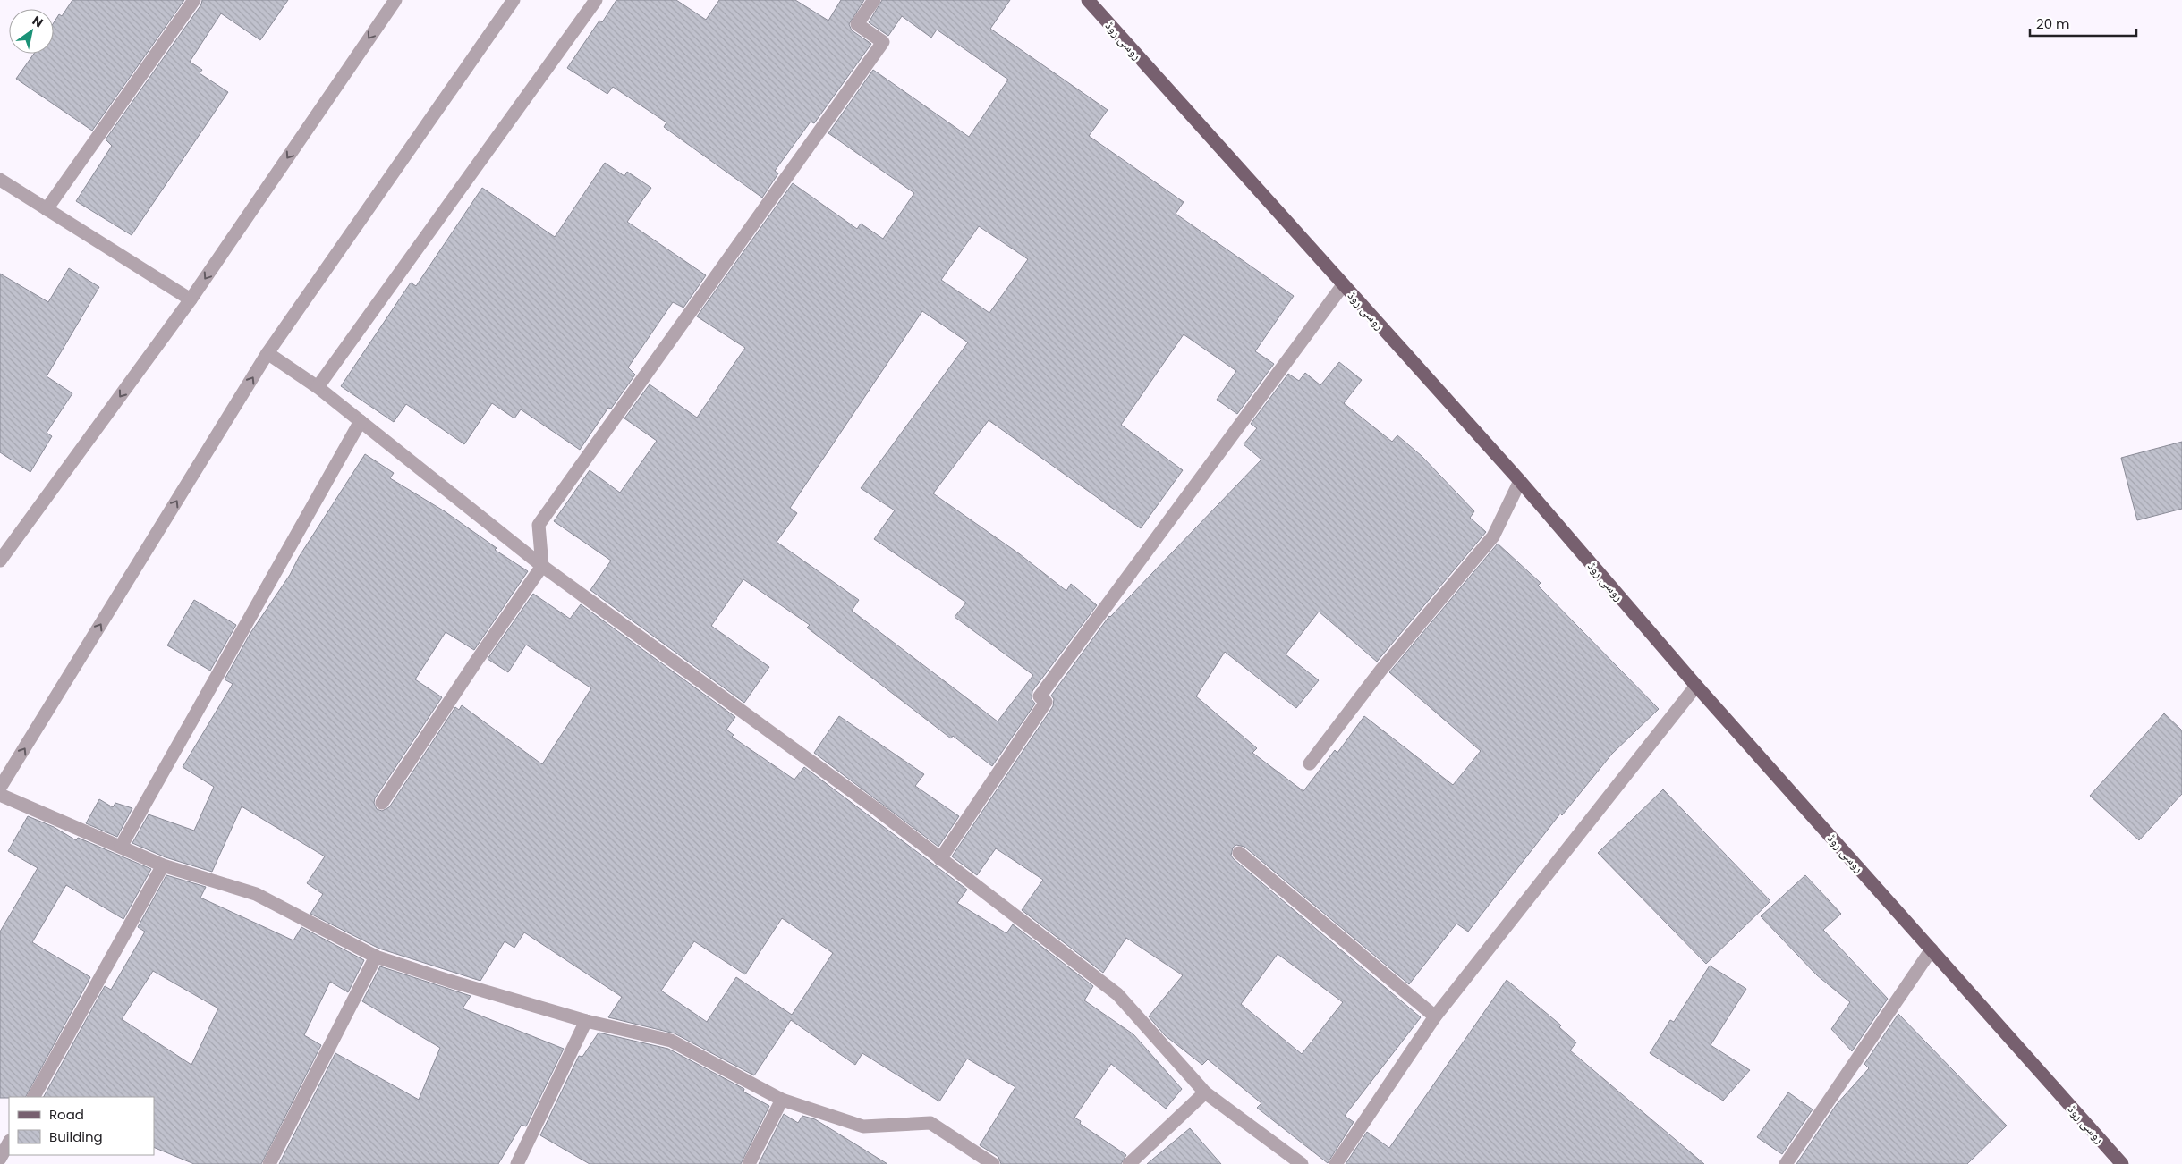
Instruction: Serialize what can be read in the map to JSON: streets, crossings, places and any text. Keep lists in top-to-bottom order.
{
  "streets": {
    "main road": ["روسی روڈ"]
  },
  "legend": ["Road", "Building"],
  "scale_bar": "20 m",
  "north": "top right"
}
